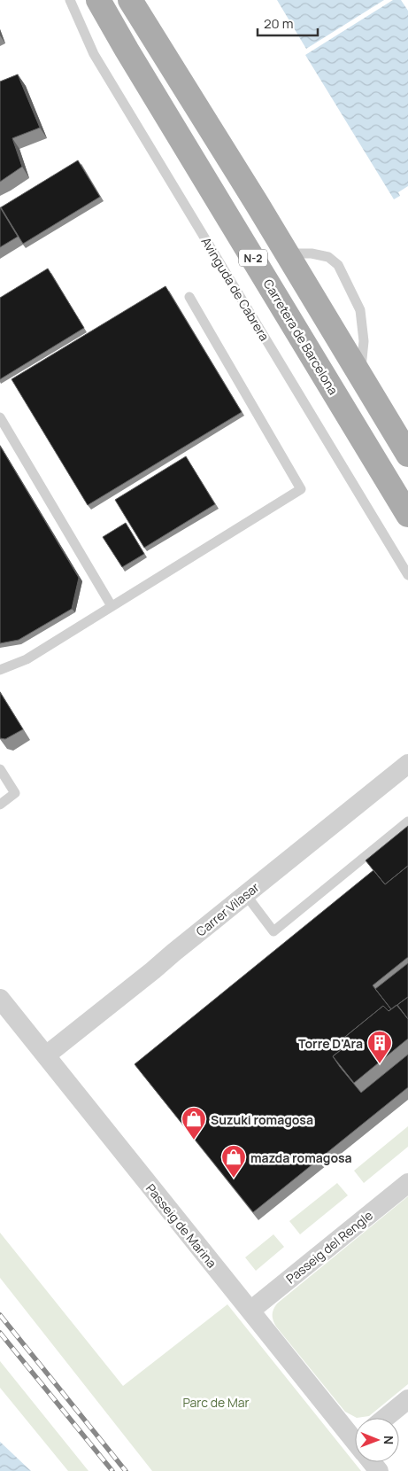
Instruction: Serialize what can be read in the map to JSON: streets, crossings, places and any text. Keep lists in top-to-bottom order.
{
  "streets": {
    "main road": ["N-2", "Carretera de Barcelona"],
    "street": ["Carrer Vilasar", "Passeig de Marina", "Passeig del Rengle"],
    "lane": ["Avinguda de Cabrera"]
  },
  "crossings": [
    ["Carrer Vilasar", "Passeig de Marina"],
    ["Passeig de Marina", "Passeig del Rengle"]
  ],
  "parks": ["Parc de Mar"],
  "places": {
    "building": ["Torre D'Ara"],
    "shop": ["Suzuki romagosa", "mazda romagosa"]
  },
  "scale_bar": "20 m",
  "north": "right"
}
